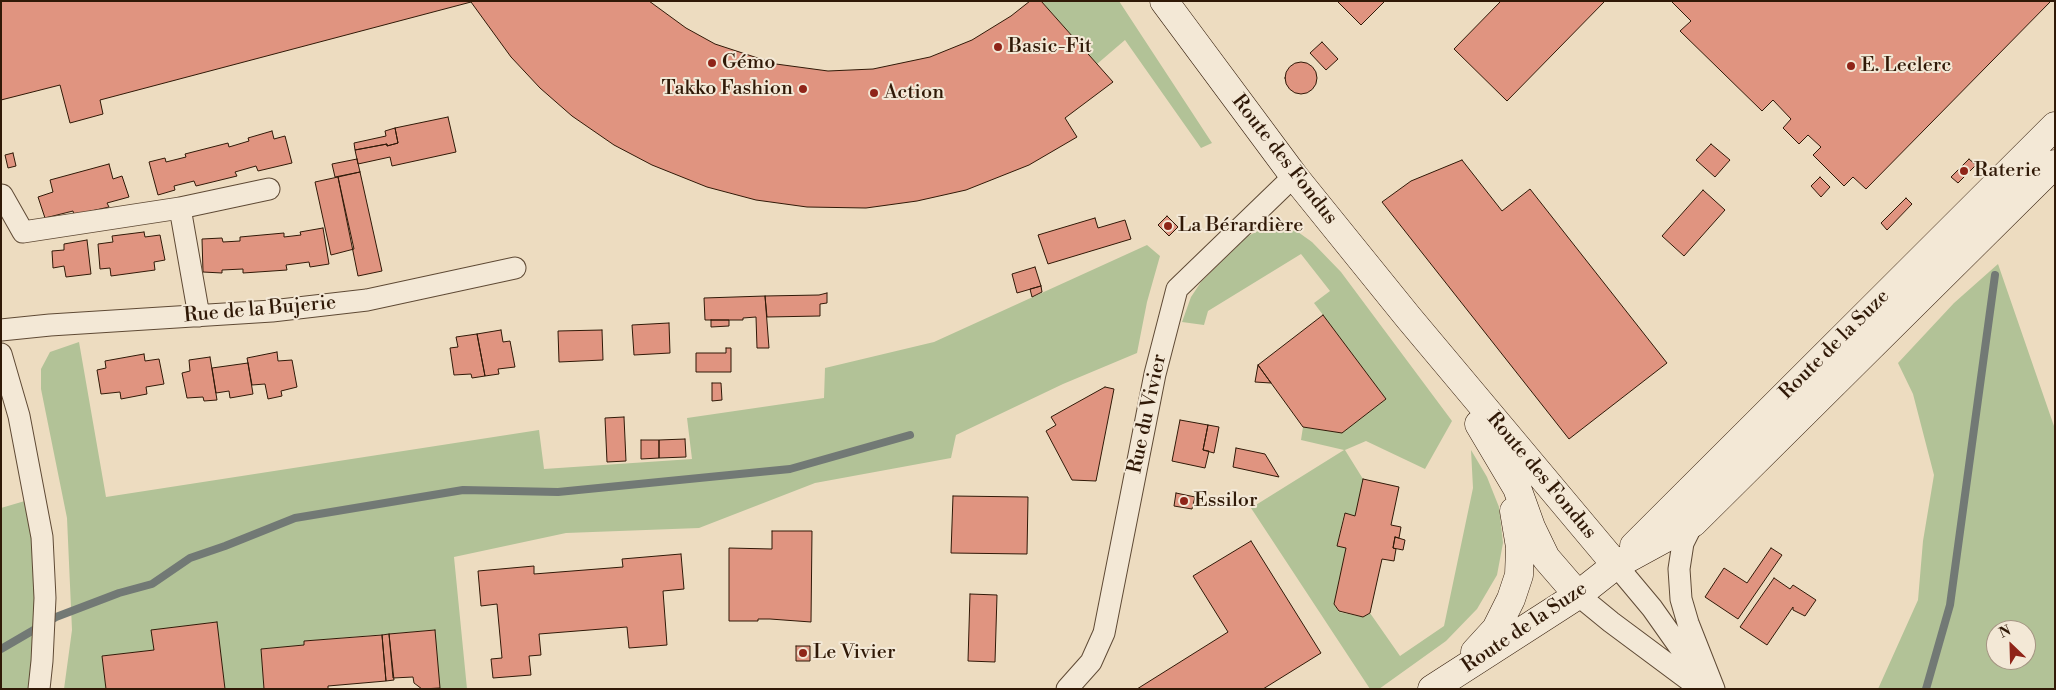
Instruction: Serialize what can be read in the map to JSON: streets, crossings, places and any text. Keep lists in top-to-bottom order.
{
  "streets": {
    "main road": ["Route des Fondus", "Route de la Suze"],
    "street": ["Rue de la Bujerie", "Rue du Vivier"]
  },
  "crossings": [
    ["Route des Fondus", "Route de la Suze"],
    ["Route des Fondus", "Rue du Vivier"]
  ],
  "places": [
    "Basic-Fit",
    "Gémo",
    "E. Leclerc",
    "Takko Fashion",
    "Action",
    "Raterie",
    "La Bérardière",
    "Essilor",
    "Le Vivier"
  ],
  "north": "top left"
}
